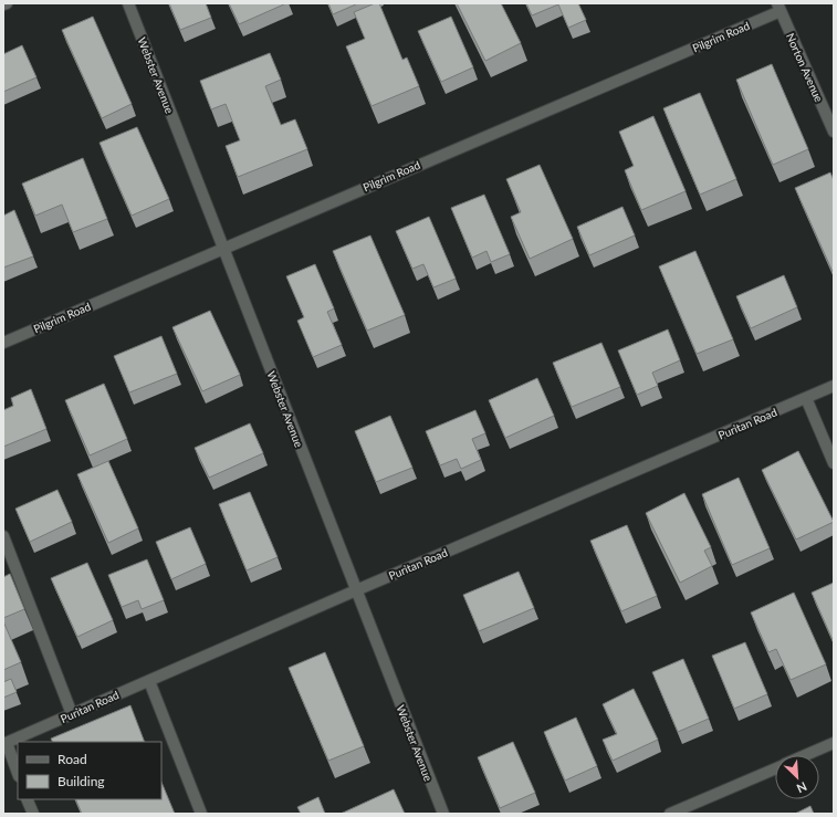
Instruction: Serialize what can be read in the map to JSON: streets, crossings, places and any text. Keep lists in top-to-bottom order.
{
  "streets": {
    "street": [
      "Pilgrim Road",
      "Norton Avenue",
      "Webster Avenue",
      "Puritan Road"
    ]
  },
  "crossings": [
    ["Pilgrim Road", "Norton Avenue"],
    ["Pilgrim Road", "Webster Avenue"],
    ["Webster Avenue", "Puritan Road"]
  ],
  "legend": ["Road", "Building"],
  "north": "bottom right"
}
